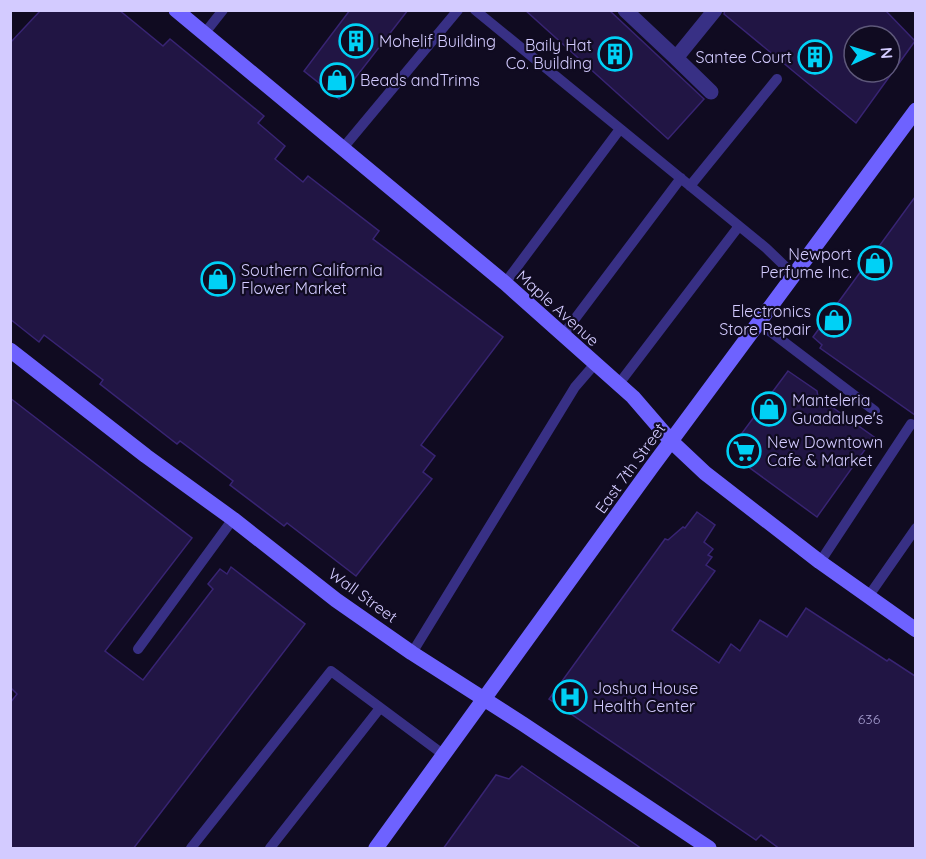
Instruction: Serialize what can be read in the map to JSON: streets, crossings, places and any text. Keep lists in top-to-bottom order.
{
  "streets": {
    "street": ["Maple Avenue", "East 7th Street", "Wall Street"]
  },
  "crossings": [
    ["Maple Avenue", "East 7th Street"],
    ["East 7th Street", "Wall Street"]
  ],
  "places": {
    "building": ["Mohelif Building", "Baily Hat Co. Building", "Santee Court"],
    "shop": [
      "Beads andTrims",
      "Newport Perfume Inc.",
      "Southern California Flower Market",
      "Electronics Store Repair",
      "Manteleria Guadalupe's"
    ],
    "supermarket": ["New Downtown Cafe & Market"],
    "hospital": ["Joshua House Health Center"]
  },
  "house_numbers": ["636"],
  "north": "right"
}
